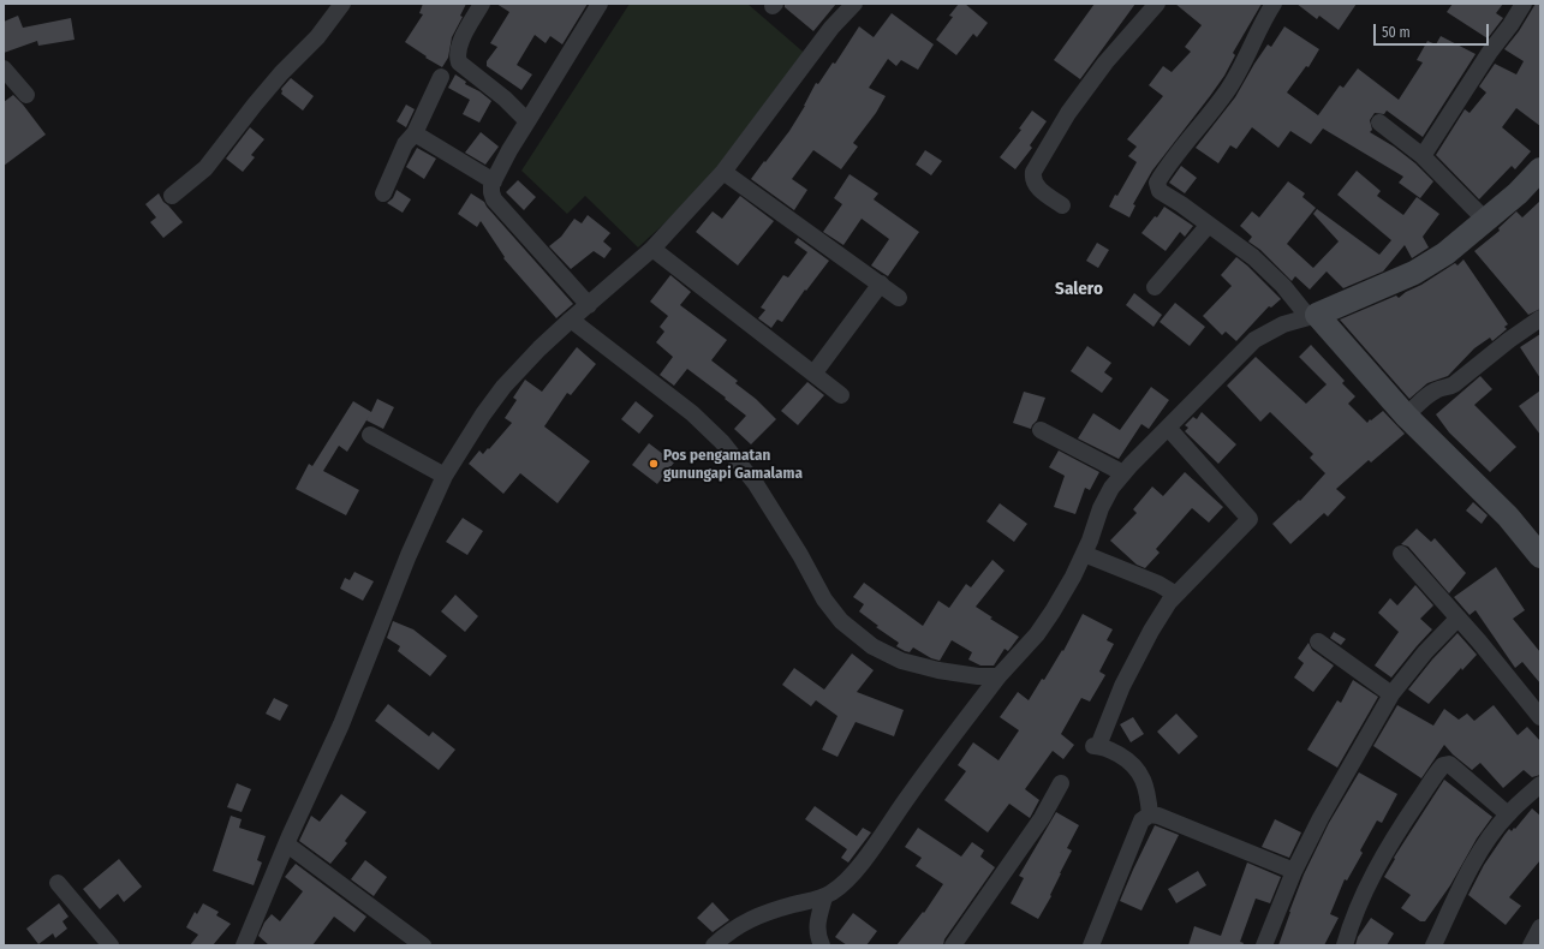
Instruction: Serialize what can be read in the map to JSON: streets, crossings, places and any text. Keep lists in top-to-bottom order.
{
  "districts": ["Salero"],
  "places": ["Pos pengamatan gunungapi Gamalama"],
  "scale_bar": "50 m"
}
